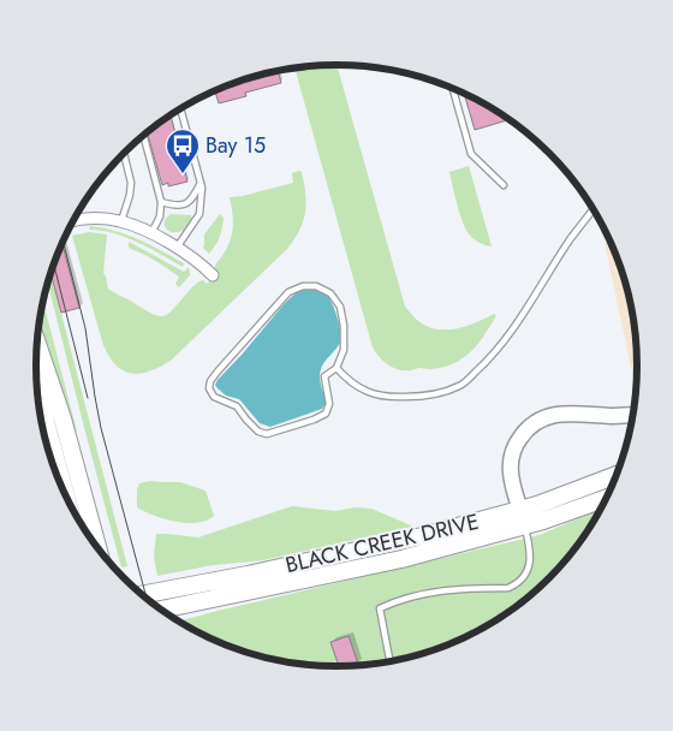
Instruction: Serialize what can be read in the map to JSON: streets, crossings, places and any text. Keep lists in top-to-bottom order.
{
  "streets": {
    "main road": ["BLACK CREEK DRIVE"]
  },
  "places": {
    "bus stop": ["Bay 15"]
  }
}
